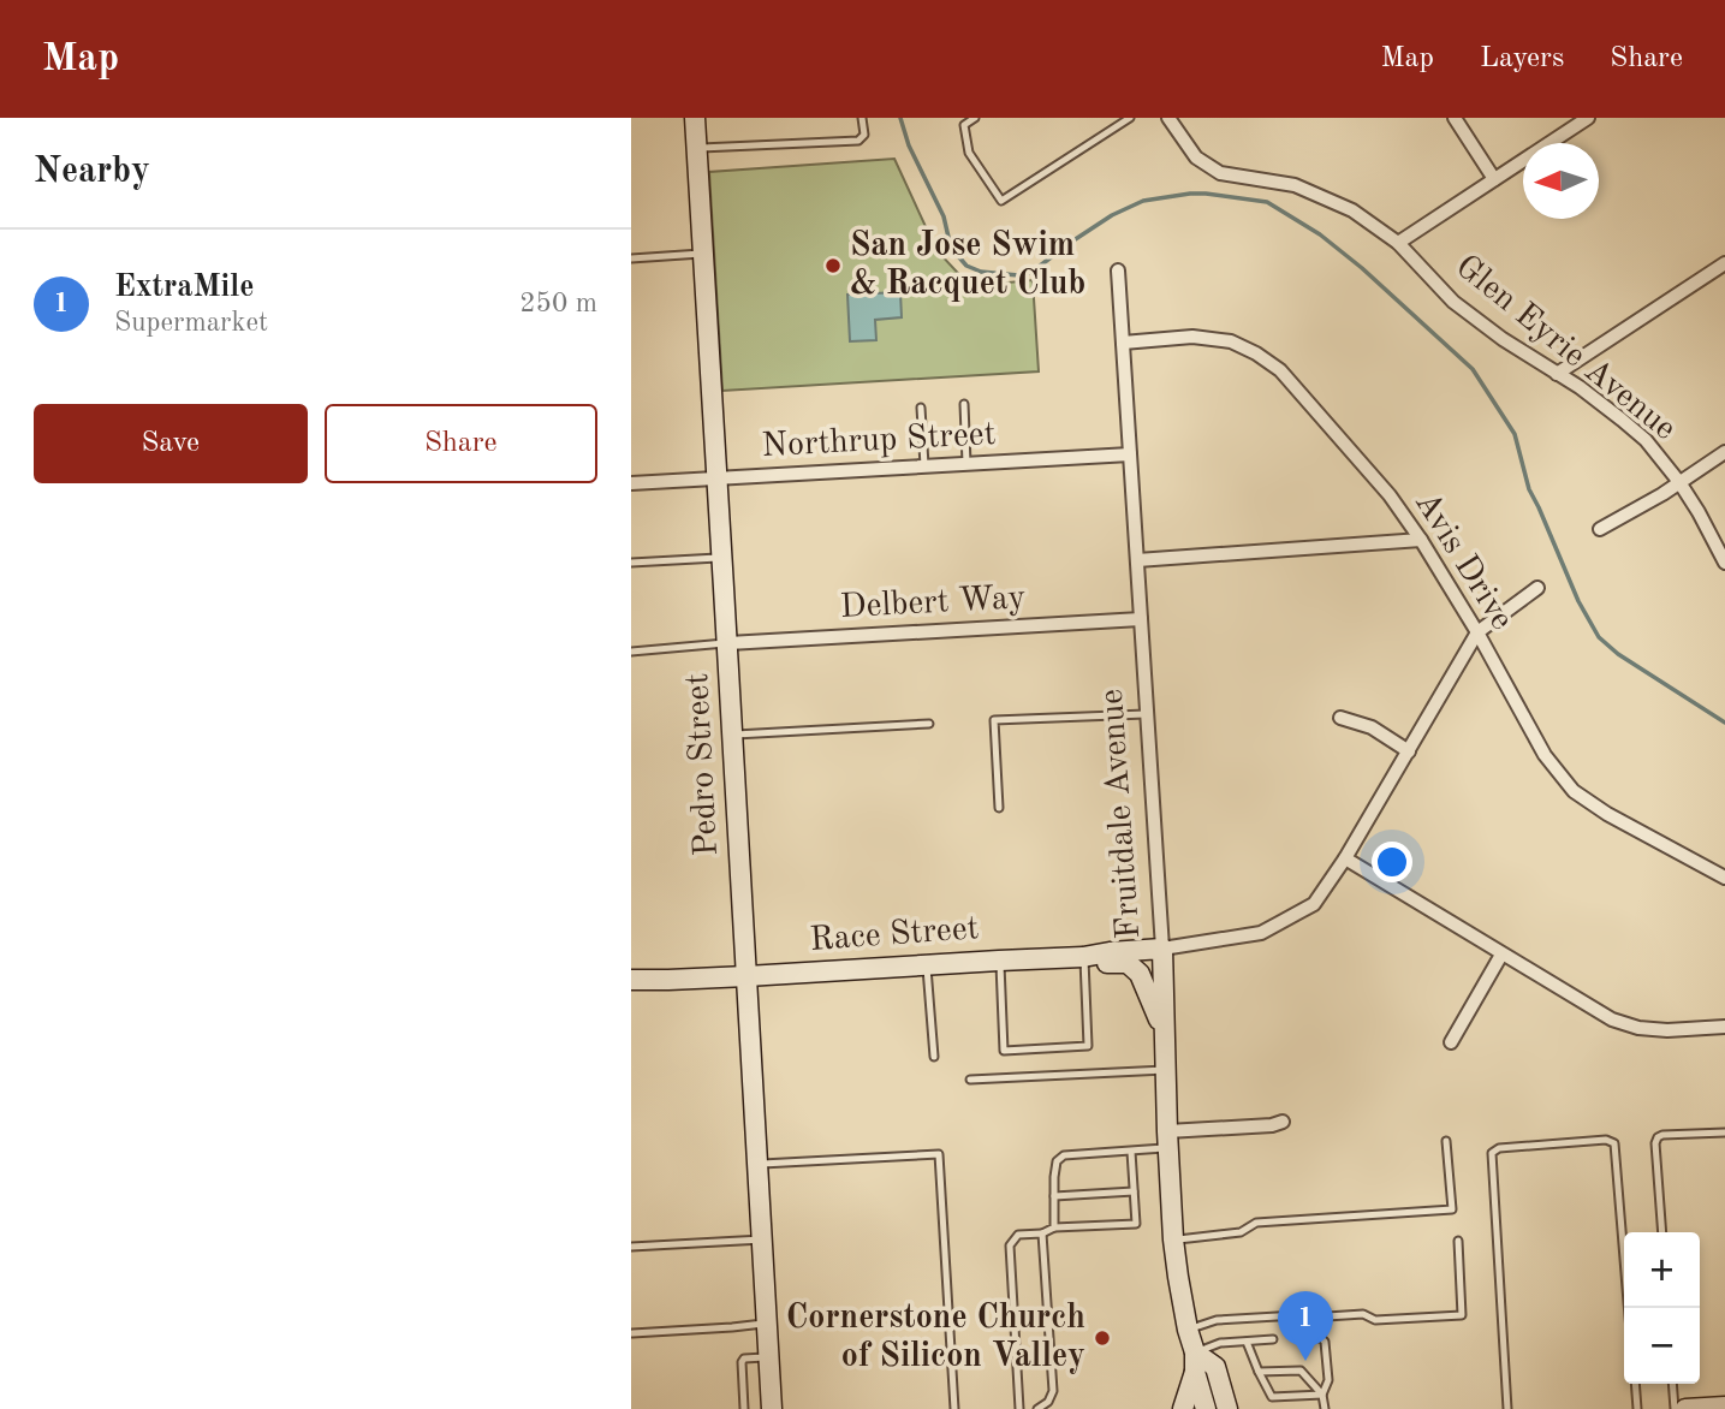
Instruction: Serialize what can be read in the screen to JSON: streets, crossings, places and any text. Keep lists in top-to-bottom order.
{
  "streets": {
    "street": [
      "Glen Eyrie Avenue",
      "Northrup Street",
      "Avis Drive",
      "Delbert Way",
      "Pedro Street",
      "Fruitdale Avenue",
      "Race Street"
    ]
  },
  "crossings": [
    ["Northrup Street", "Pedro Street"],
    ["Northrup Street", "Fruitdale Avenue"],
    ["Avis Drive", "Fruitdale Avenue"],
    ["Delbert Way", "Pedro Street"],
    ["Delbert Way", "Fruitdale Avenue"],
    ["Pedro Street", "Race Street"],
    ["Fruitdale Avenue", "Race Street"]
  ],
  "places": ["San Jose Swim & Racquet Club", "Cornerstone Church of Silicon Valley"],
  "north": "left",
  "page": {
    "header": "Map",
    "nav": ["Map", "Layers", "Share"],
    "heading": "Nearby",
    "list": [
      {
        "mark": "1",
        "name": "ExtraMile",
        "note": "Supermarket",
        "value": "250 m"
      }
    ],
    "buttons": ["Save", "Share"],
    "map_buttons": ["+", "−"],
    "pins": "1"
  }
}
